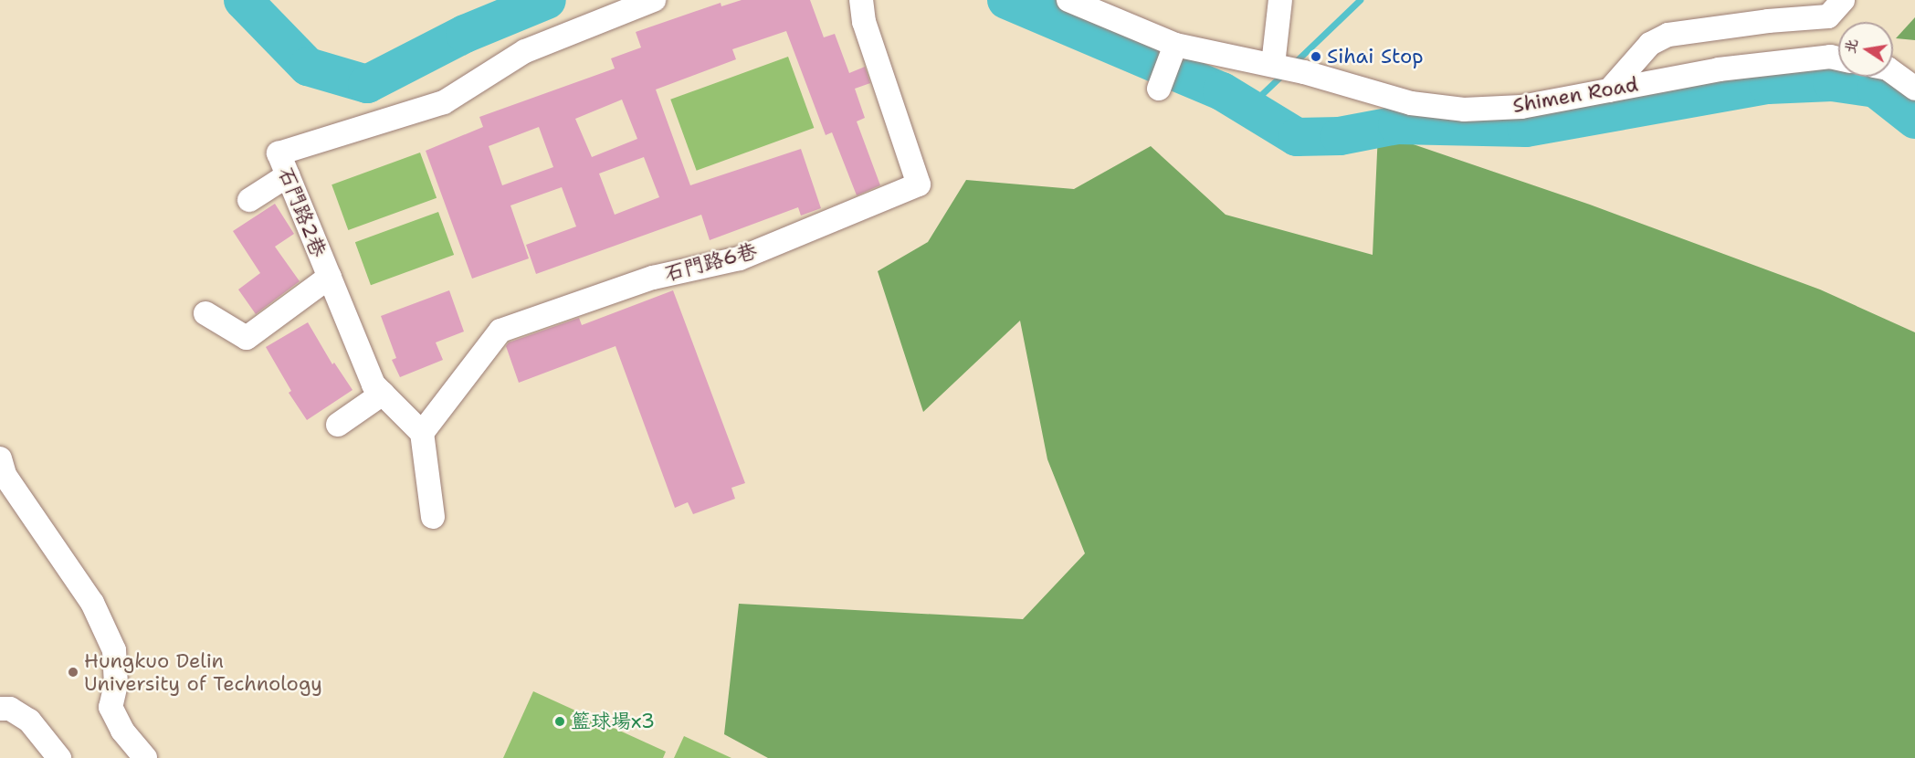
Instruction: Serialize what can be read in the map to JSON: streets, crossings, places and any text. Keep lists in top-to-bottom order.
{
  "streets": {
    "street": ["Shimen Road", "石門路2巷", "石門路6巷"]
  },
  "crossings": [
    ["石門路2巷", "石門路6巷"]
  ],
  "places": ["Sihai Stop", "Hungkuo Delin University of Technology", "籃球場x3"],
  "north": "left"
}
